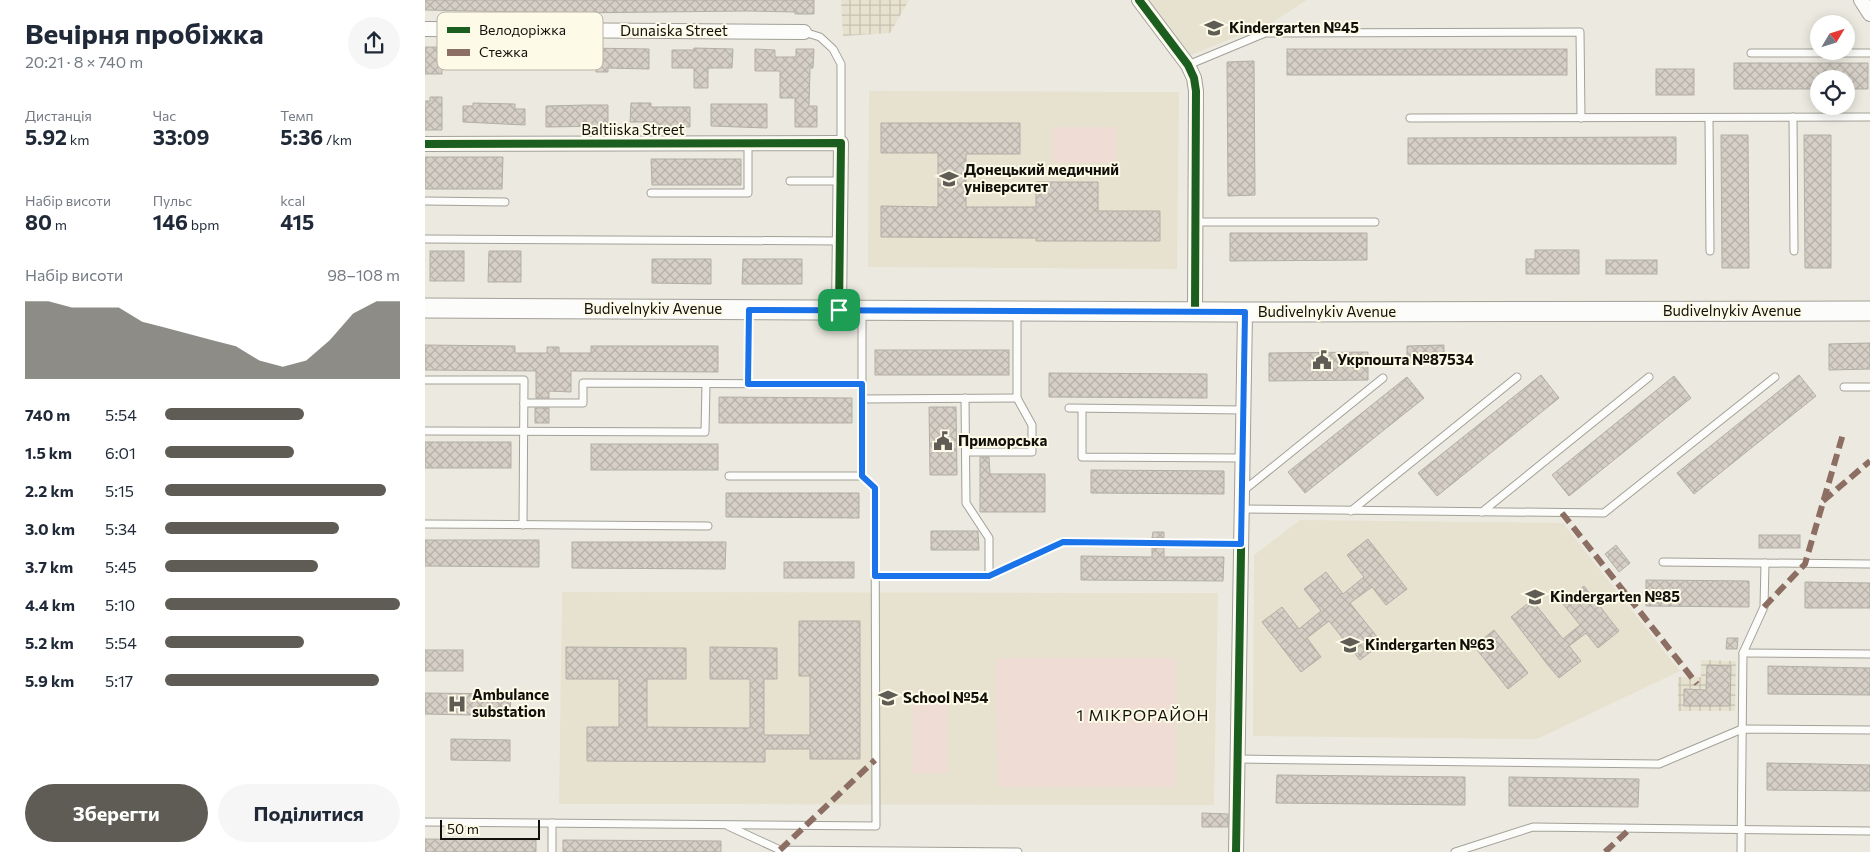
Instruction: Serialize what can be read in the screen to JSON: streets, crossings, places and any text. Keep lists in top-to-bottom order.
{
  "streets": {
    "main road": ["Budivelnykiv Avenue"],
    "street": ["Dunaiska Street", "Baltiiska Street"]
  },
  "districts": ["1 МІКРОРАЙОН"],
  "places": {
    "school or university": [
      "Kindergarten №45",
      "Донецький медичний університет",
      "Kindergarten №85",
      "Kindergarten №63",
      "School №54"
    ],
    "public building": ["Укрпошта №87534", "Приморська"],
    "hospital": ["Ambulance substation"]
  },
  "legend": ["Велодоріжка", "Стежка"],
  "scale_bar": "50 m",
  "north": "top right",
  "page": {
    "heading": ["Вечірня пробіжка", "20:21 · 8 × 740 m"],
    "stats": [
      ["Дистанція", "5.92 km"],
      ["Час", "33:09"],
      ["Темп", "5:36 /km"],
      ["Набір висоти", "80 m"],
      ["Пульс", "146 bpm"],
      ["kcal", "415"]
    ],
    "chart": ["Набір висоти", "98–108 m"],
    "list": [
      {
        "name": "740 m",
        "note": "5:54"
      },
      {
        "name": "1.5 km",
        "note": "6:01"
      },
      {
        "name": "2.2 km",
        "note": "5:15"
      },
      {
        "name": "3.0 km",
        "note": "5:34"
      },
      {
        "name": "3.7 km",
        "note": "5:45"
      },
      {
        "name": "4.4 km",
        "note": "5:10"
      },
      {
        "name": "5.2 km",
        "note": "5:54"
      },
      {
        "name": "5.9 km",
        "note": "5:17"
      }
    ],
    "buttons": ["Зберегти", "Поділитися"],
    "scale": "50 m"
  }
}
